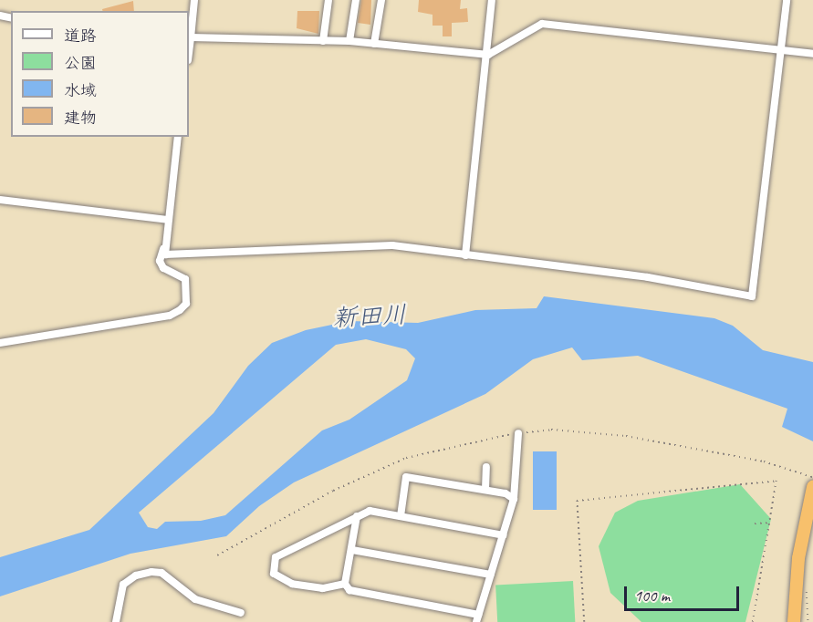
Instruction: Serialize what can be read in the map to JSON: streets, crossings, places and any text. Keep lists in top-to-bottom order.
{
  "water": ["新田川"],
  "legend": [
    "道路",
    "公園",
    "水域",
    "建物"
  ],
  "scale_bar": "100 m"
}
